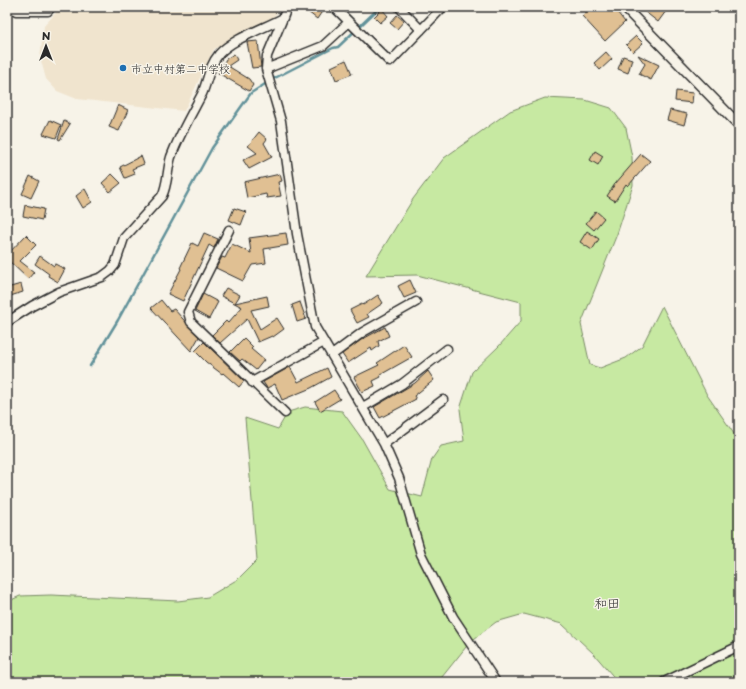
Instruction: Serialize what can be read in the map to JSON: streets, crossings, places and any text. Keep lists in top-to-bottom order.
{
  "districts": ["和田"],
  "places": ["市立中村第二中学校"],
  "north": "top"
}
